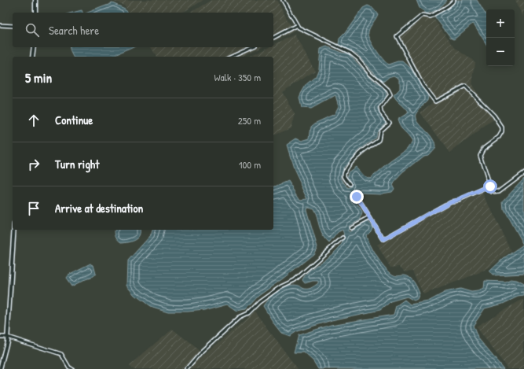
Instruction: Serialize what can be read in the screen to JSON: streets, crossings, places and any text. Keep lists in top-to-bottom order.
{
  "page": {
    "map_buttons": ["+", "−"],
    "search": "Search here",
    "heading": ["5 min", "Walk · 350 m"],
    "list": [
      ["Continue", "250 m"],
      ["Turn right", "100 m"],
      "Arrive at destination"
    ]
  }
}
